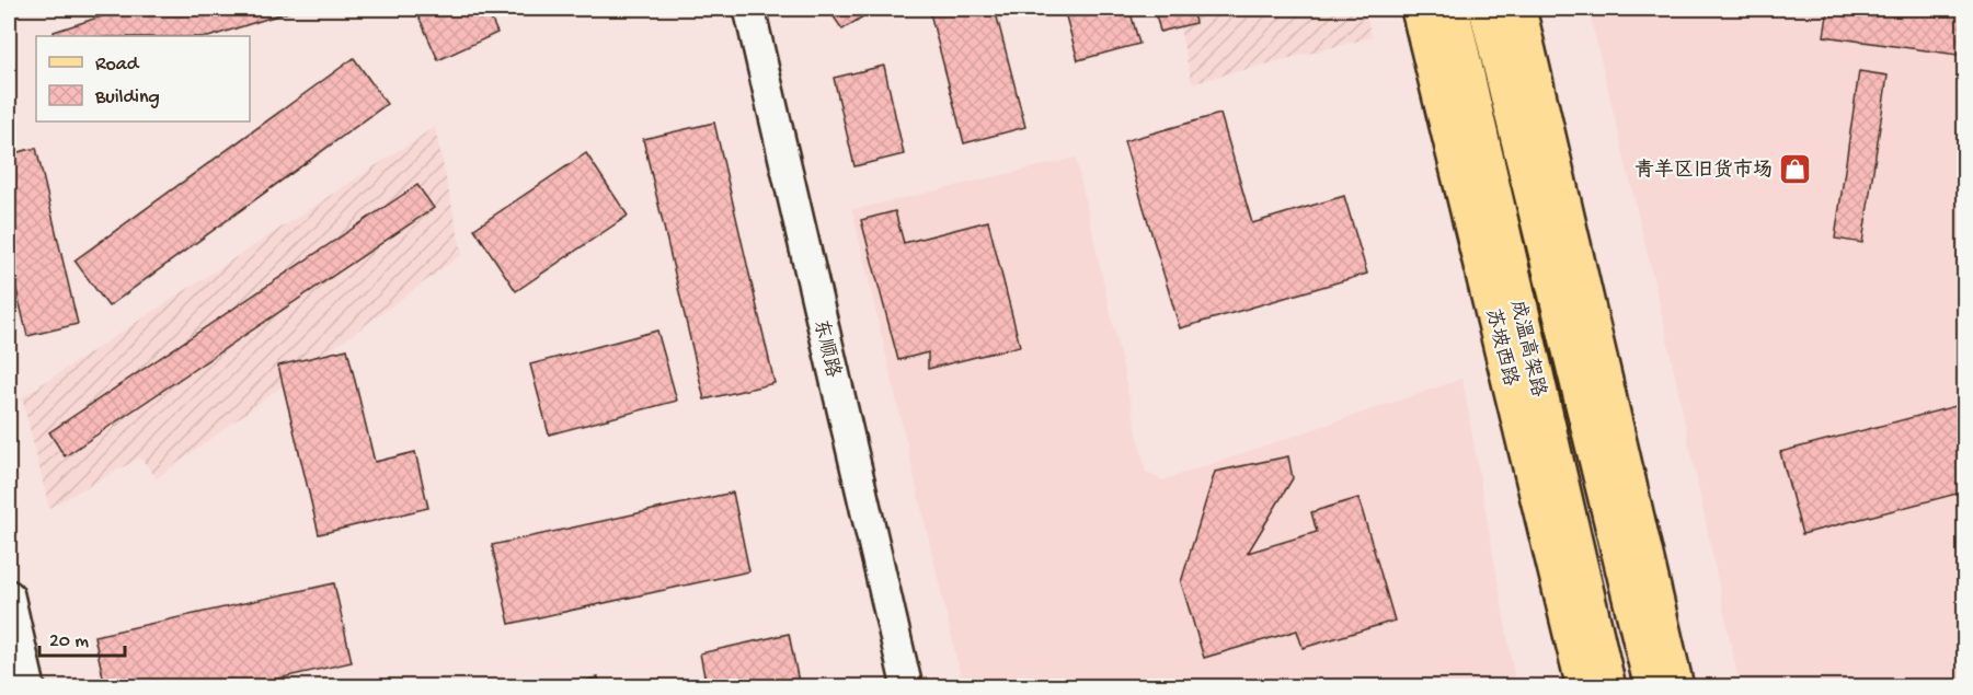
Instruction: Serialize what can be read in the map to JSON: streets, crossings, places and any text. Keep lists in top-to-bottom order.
{
  "streets": {
    "main road": ["苏坡西路", "成温高架路"],
    "street": ["东顺路"]
  },
  "places": {
    "shop": ["青羊区旧货市场"]
  },
  "legend": ["Road", "Building"],
  "scale_bar": "20 m"
}
